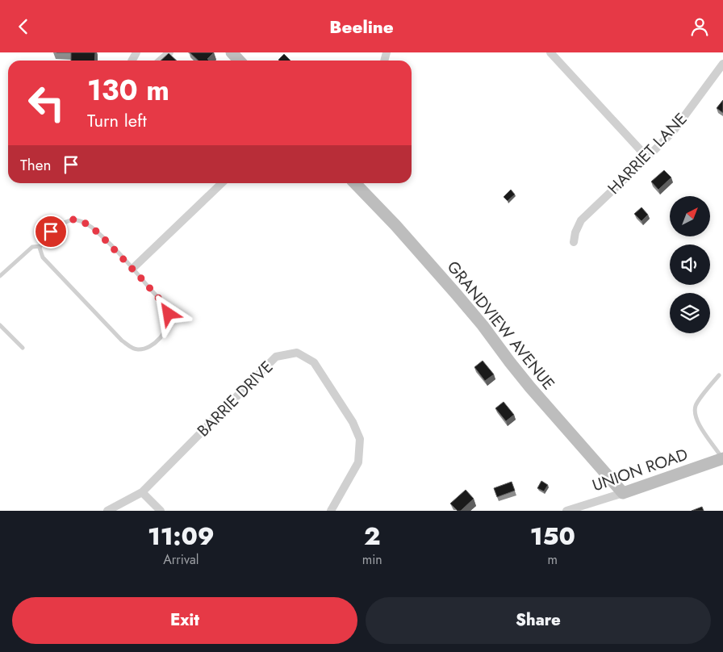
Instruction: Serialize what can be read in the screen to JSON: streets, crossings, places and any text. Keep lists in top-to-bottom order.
{
  "streets": {
    "street": [
      "HARRIET LANE",
      "GRANDVIEW AVENUE",
      "BARRIE DRIVE",
      "UNION ROAD"
    ]
  },
  "crossings": [
    ["GRANDVIEW AVENUE", "UNION ROAD"]
  ],
  "north": "top right",
  "page": {
    "header": "Beeline",
    "turn": ["130 m", "Turn left"],
    "then": "Then",
    "eta": [
      "11:09",
      "Arrival",
      "2",
      "min",
      "150",
      "m"
    ],
    "buttons": ["Exit", "Share"]
  }
}
